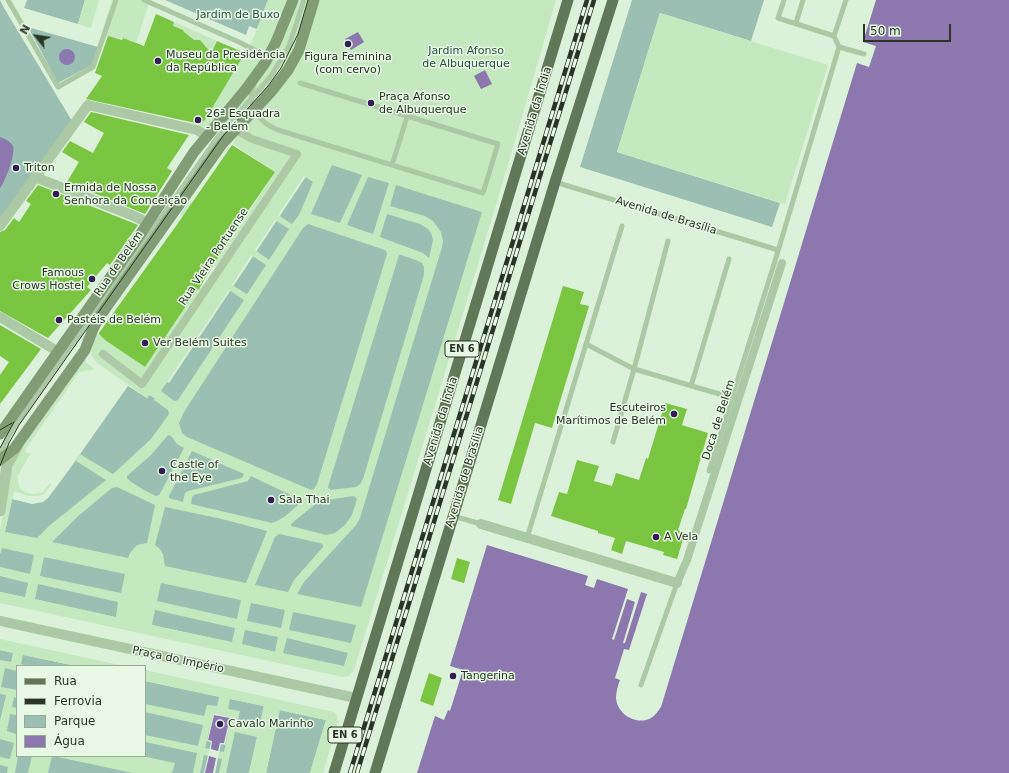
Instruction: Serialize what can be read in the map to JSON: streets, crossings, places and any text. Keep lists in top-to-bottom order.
{
  "streets": {
    "main road": [
      "Avenida da Índia",
      "Avenida de Brasília",
      "Rua de Belém",
      "EN 6"
    ],
    "street": ["Rua Vieira Portuense", "Doca de Belém", "Praça do Império"]
  },
  "crossings": [
    ["Avenida da Índia", "Praça do Império"],
    ["Avenida de Brasília", "Doca de Belém"],
    ["Rua Vieira Portuense", "Rua de Belém"]
  ],
  "parks": ["Jardim de Buxo", "Jardim Afonso de Albuquerque"],
  "places": [
    "Figura Feminina (com cervo)",
    "Museu da Presidência da República",
    "Praça Afonso de Albuquerque",
    "26ª Esquadra - Belém",
    "Triton",
    "Ermida de Nossa Senhora da Conceição",
    "Famous Crows Hostel",
    "Pastéis de Belém",
    "Ver Belém Suites",
    "Escuteiros Marítimos de Belém",
    "Castle of the Eye",
    "Sala Thai",
    "A Vela",
    "Tangerina",
    "Cavalo Marinho"
  ],
  "legend": [
    "Rua",
    "Ferrovia",
    "Parque",
    "Água"
  ],
  "scale_bar": "50 m",
  "north": "top left"
}
